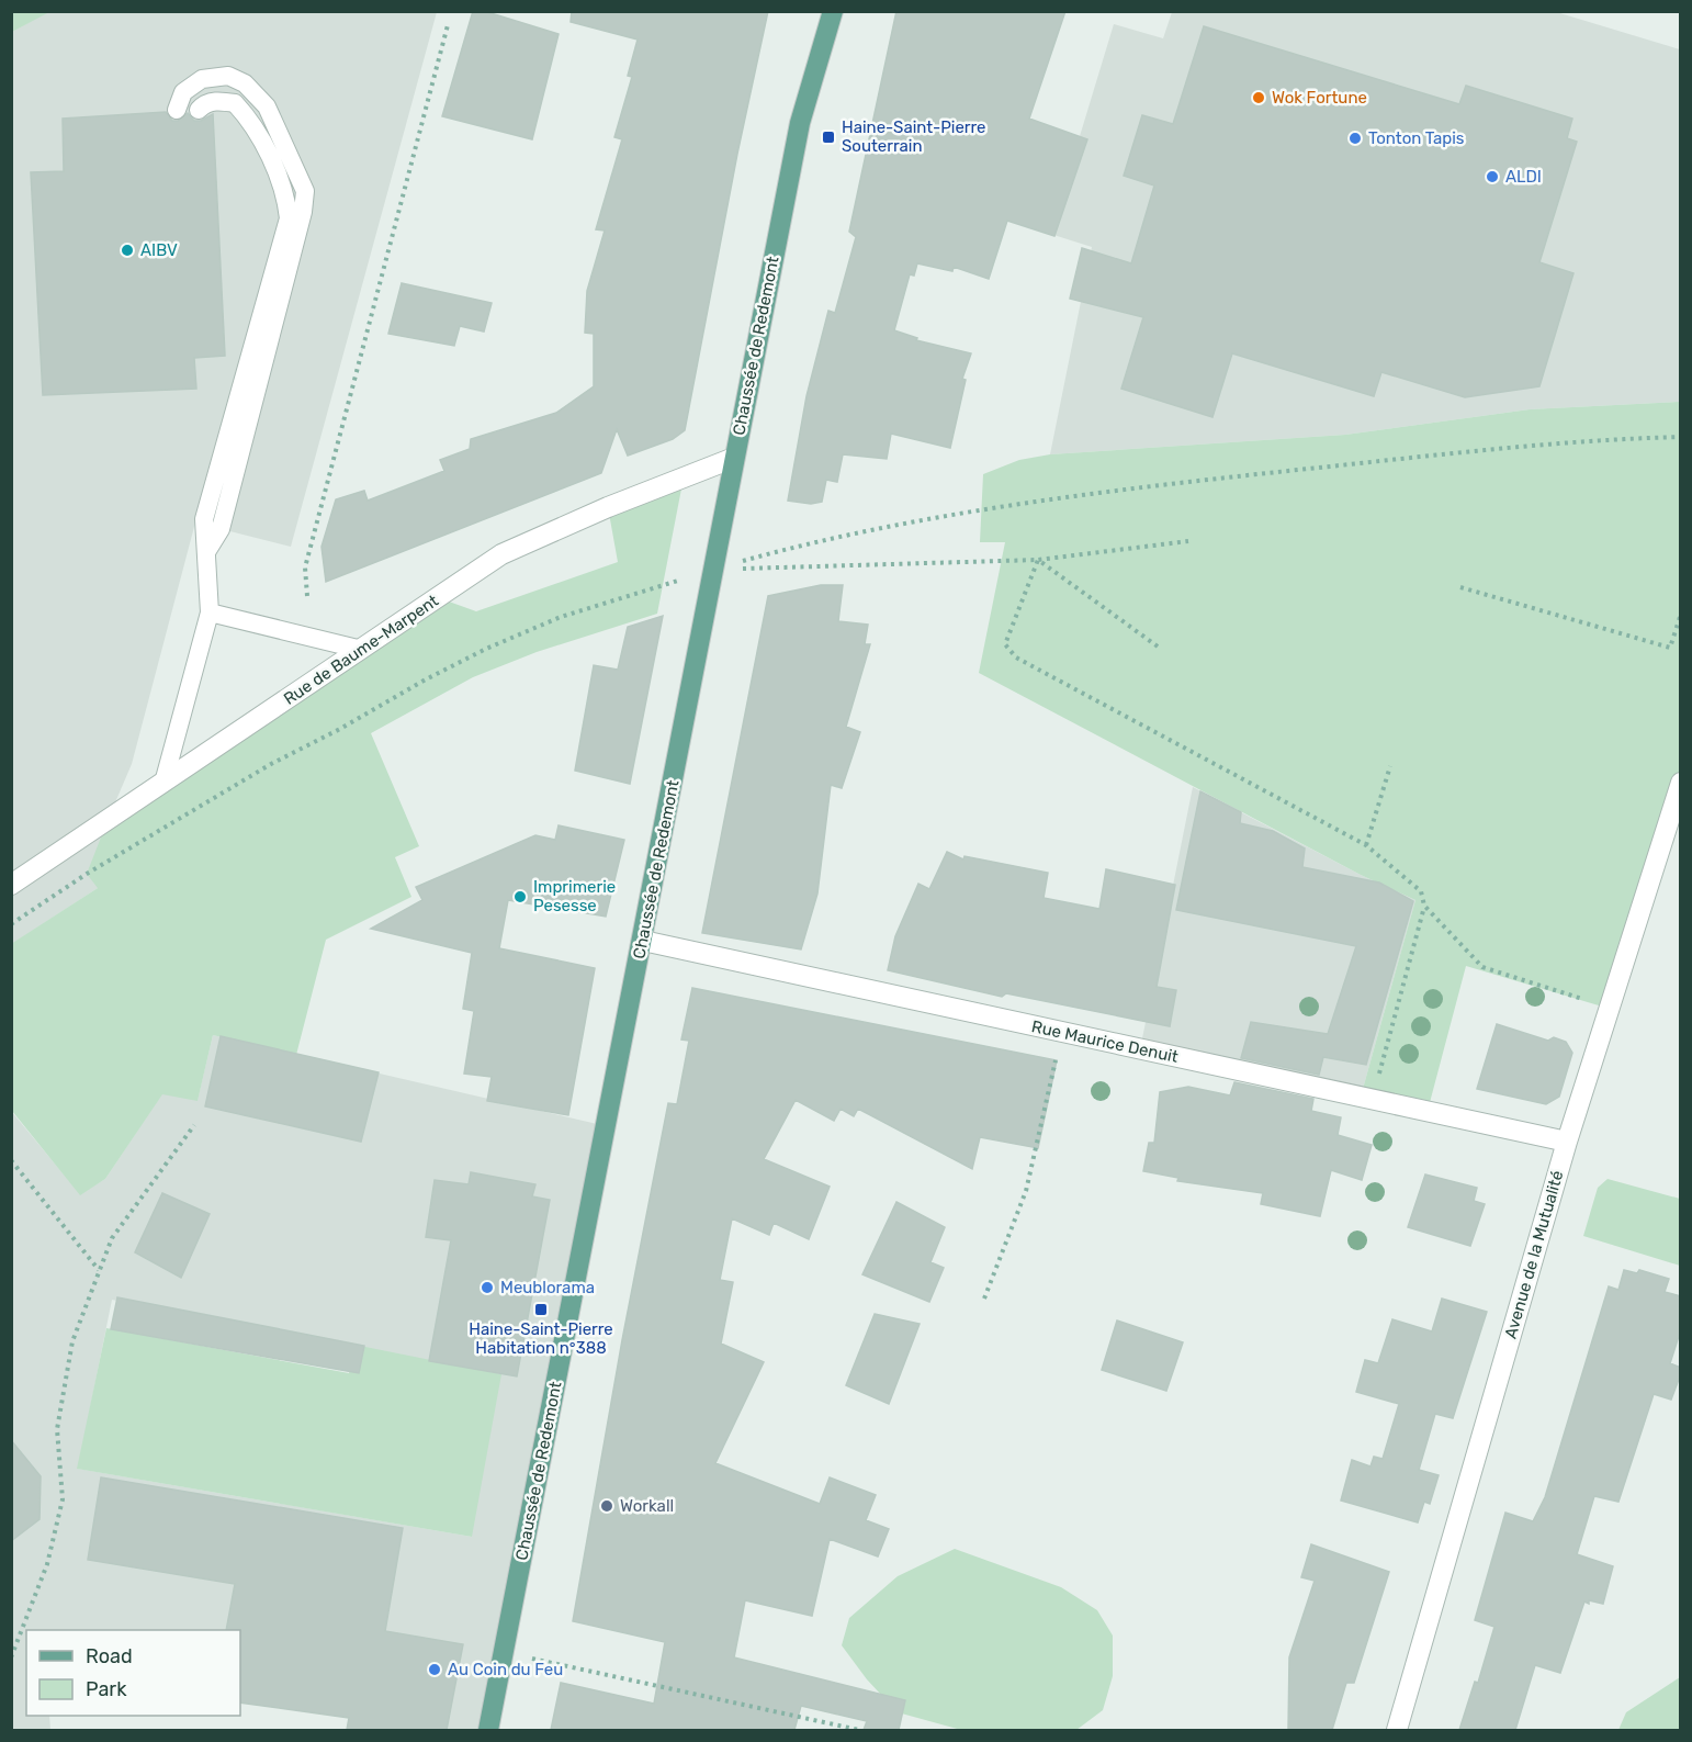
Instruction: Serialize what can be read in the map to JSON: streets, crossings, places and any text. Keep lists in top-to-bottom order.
{
  "streets": {
    "main road": ["Chaussée de Redemont"],
    "street": ["Rue de Baume-Marpent", "Rue Maurice Denuit", "Avenue de la Mutualité"]
  },
  "crossings": [
    ["Chaussée de Redemont", "Rue de Baume-Marpent"],
    ["Chaussée de Redemont", "Rue Maurice Denuit"],
    ["Rue Maurice Denuit", "Avenue de la Mutualité"]
  ],
  "places": {
    "other": [
      "Wok Fortune",
      "Tonton Tapis",
      "ALDI",
      "AIBV",
      "Imprimerie Pesesse",
      "Meublorama",
      "Workall",
      "Au Coin du Feu"
    ],
    "transit": ["Haine-Saint-Pierre Souterrain", "Haine-Saint-Pierre Habitation n°388"]
  },
  "legend": ["Road", "Park"]
}
